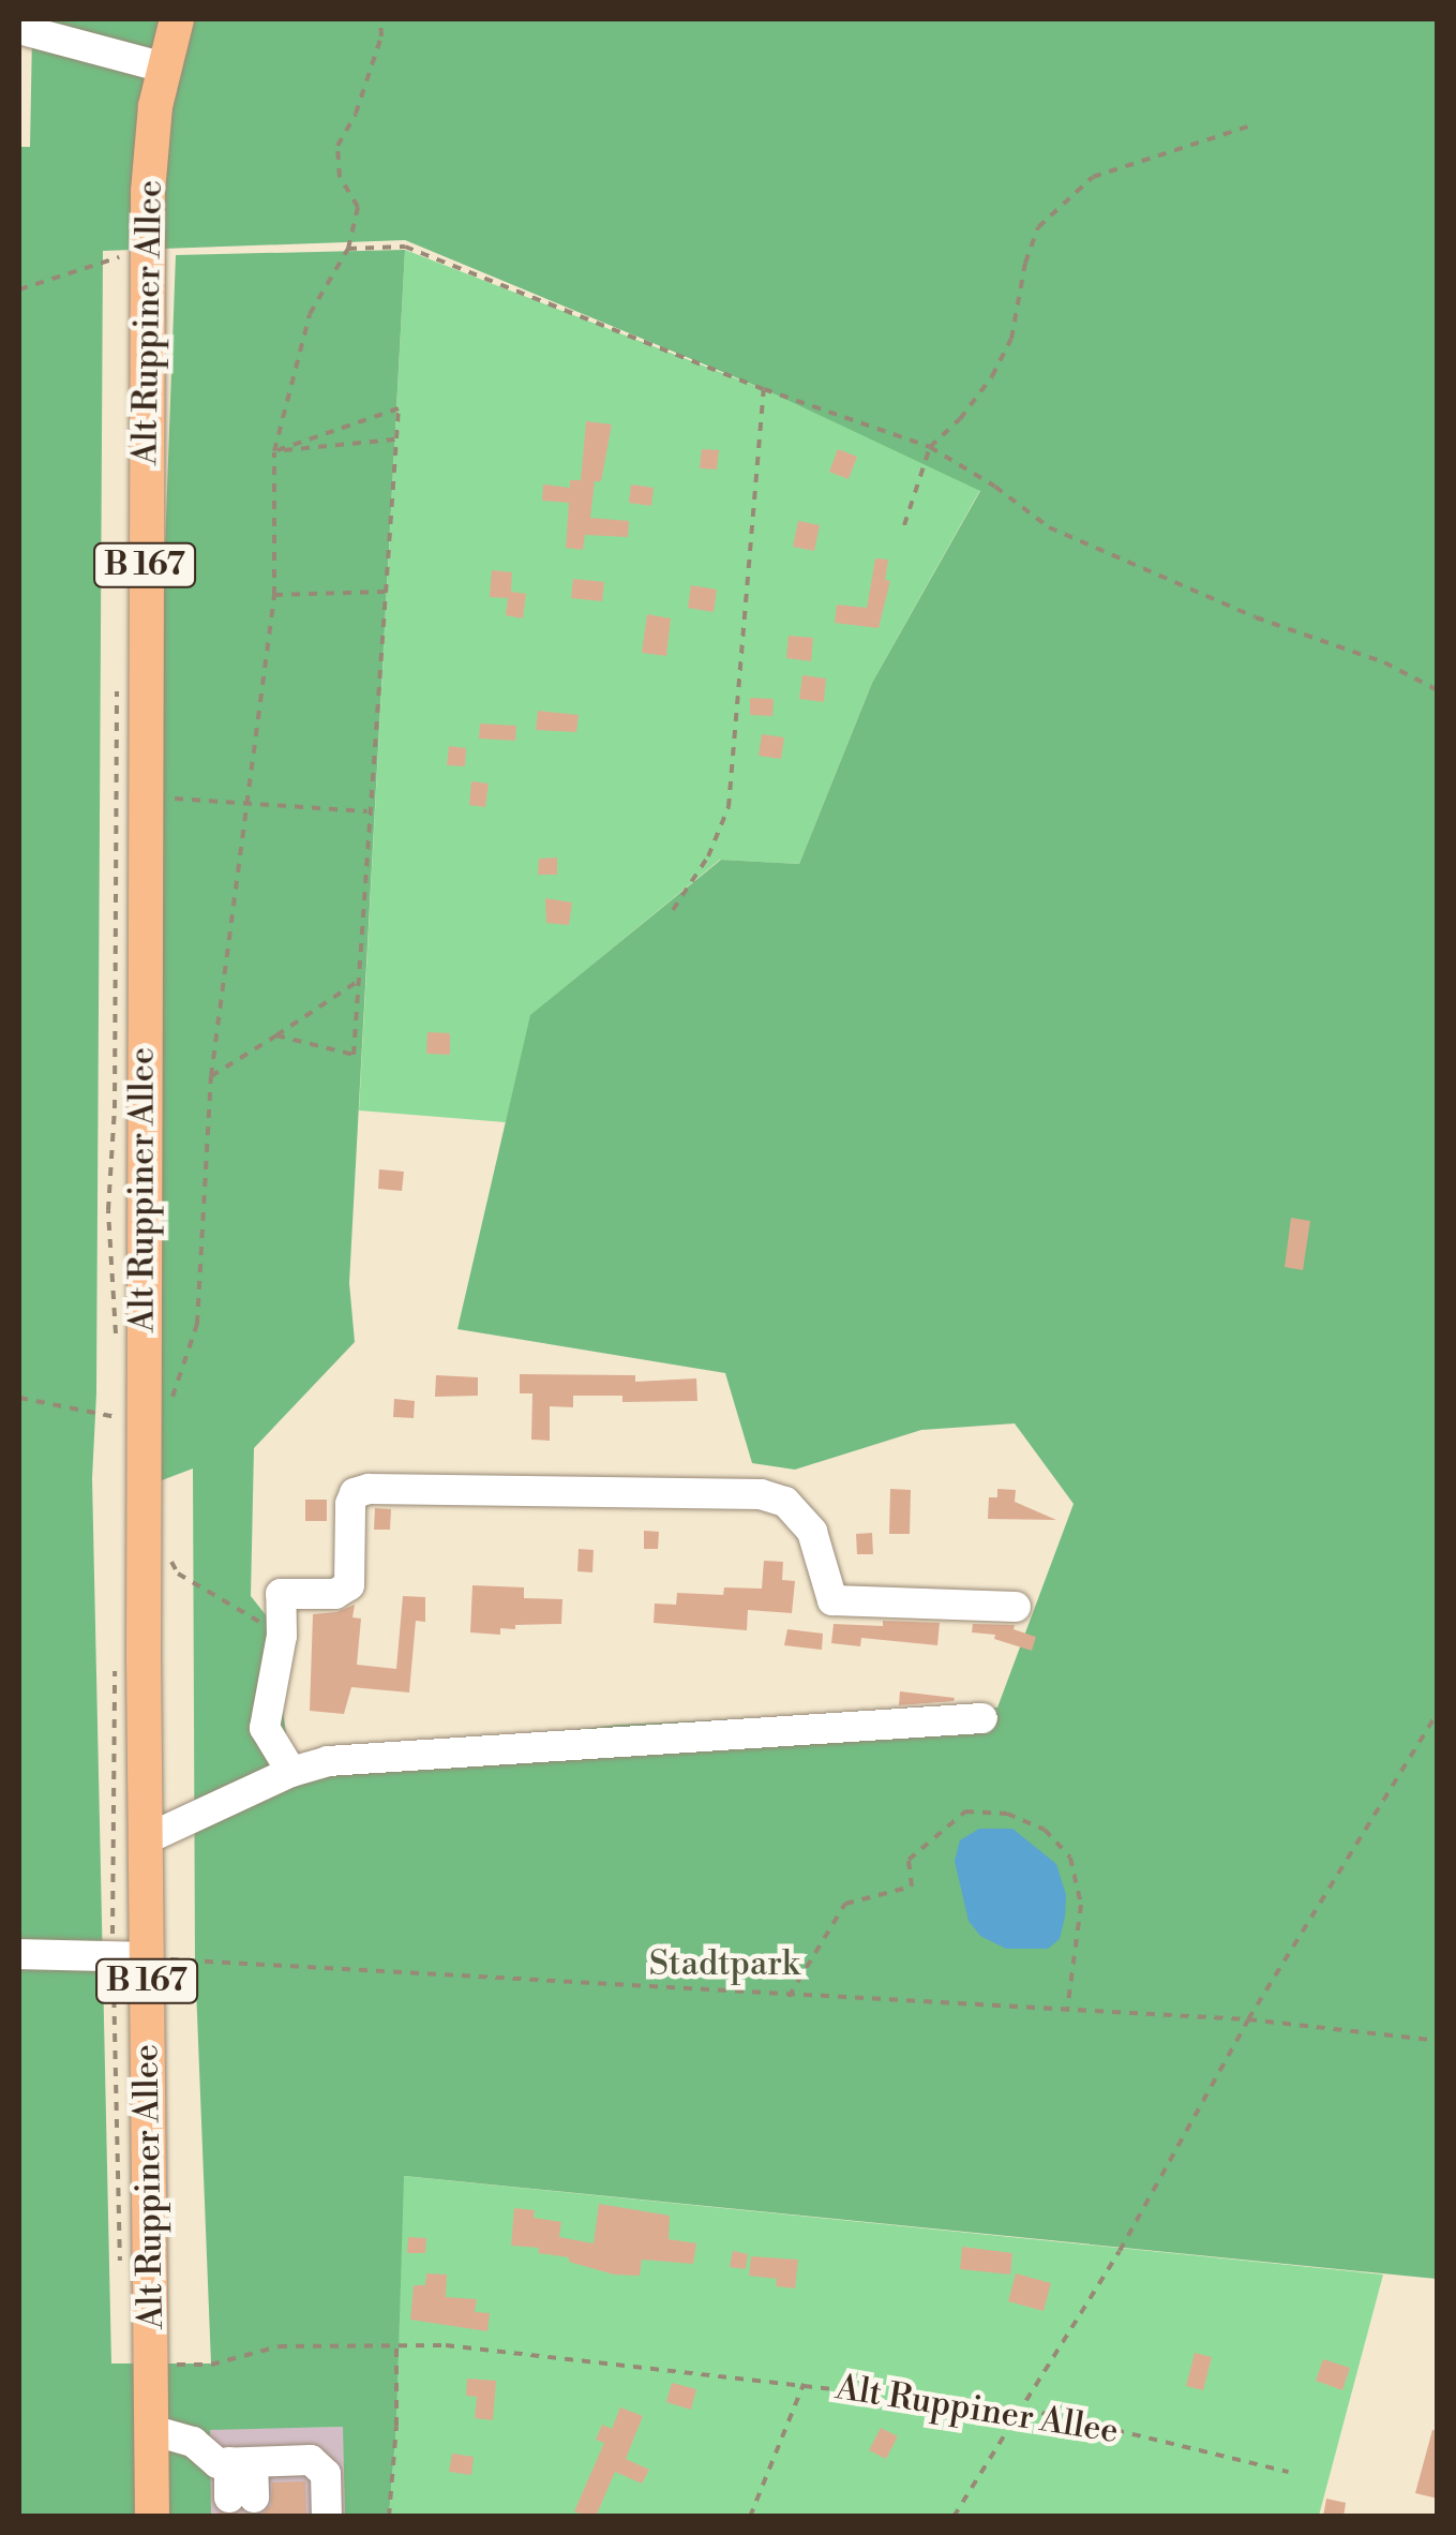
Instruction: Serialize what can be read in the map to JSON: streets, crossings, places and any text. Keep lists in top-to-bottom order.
{
  "streets": {
    "main road": ["Alt Ruppiner Allee", "B 167"]
  },
  "parks": ["Stadtpark"]
}
